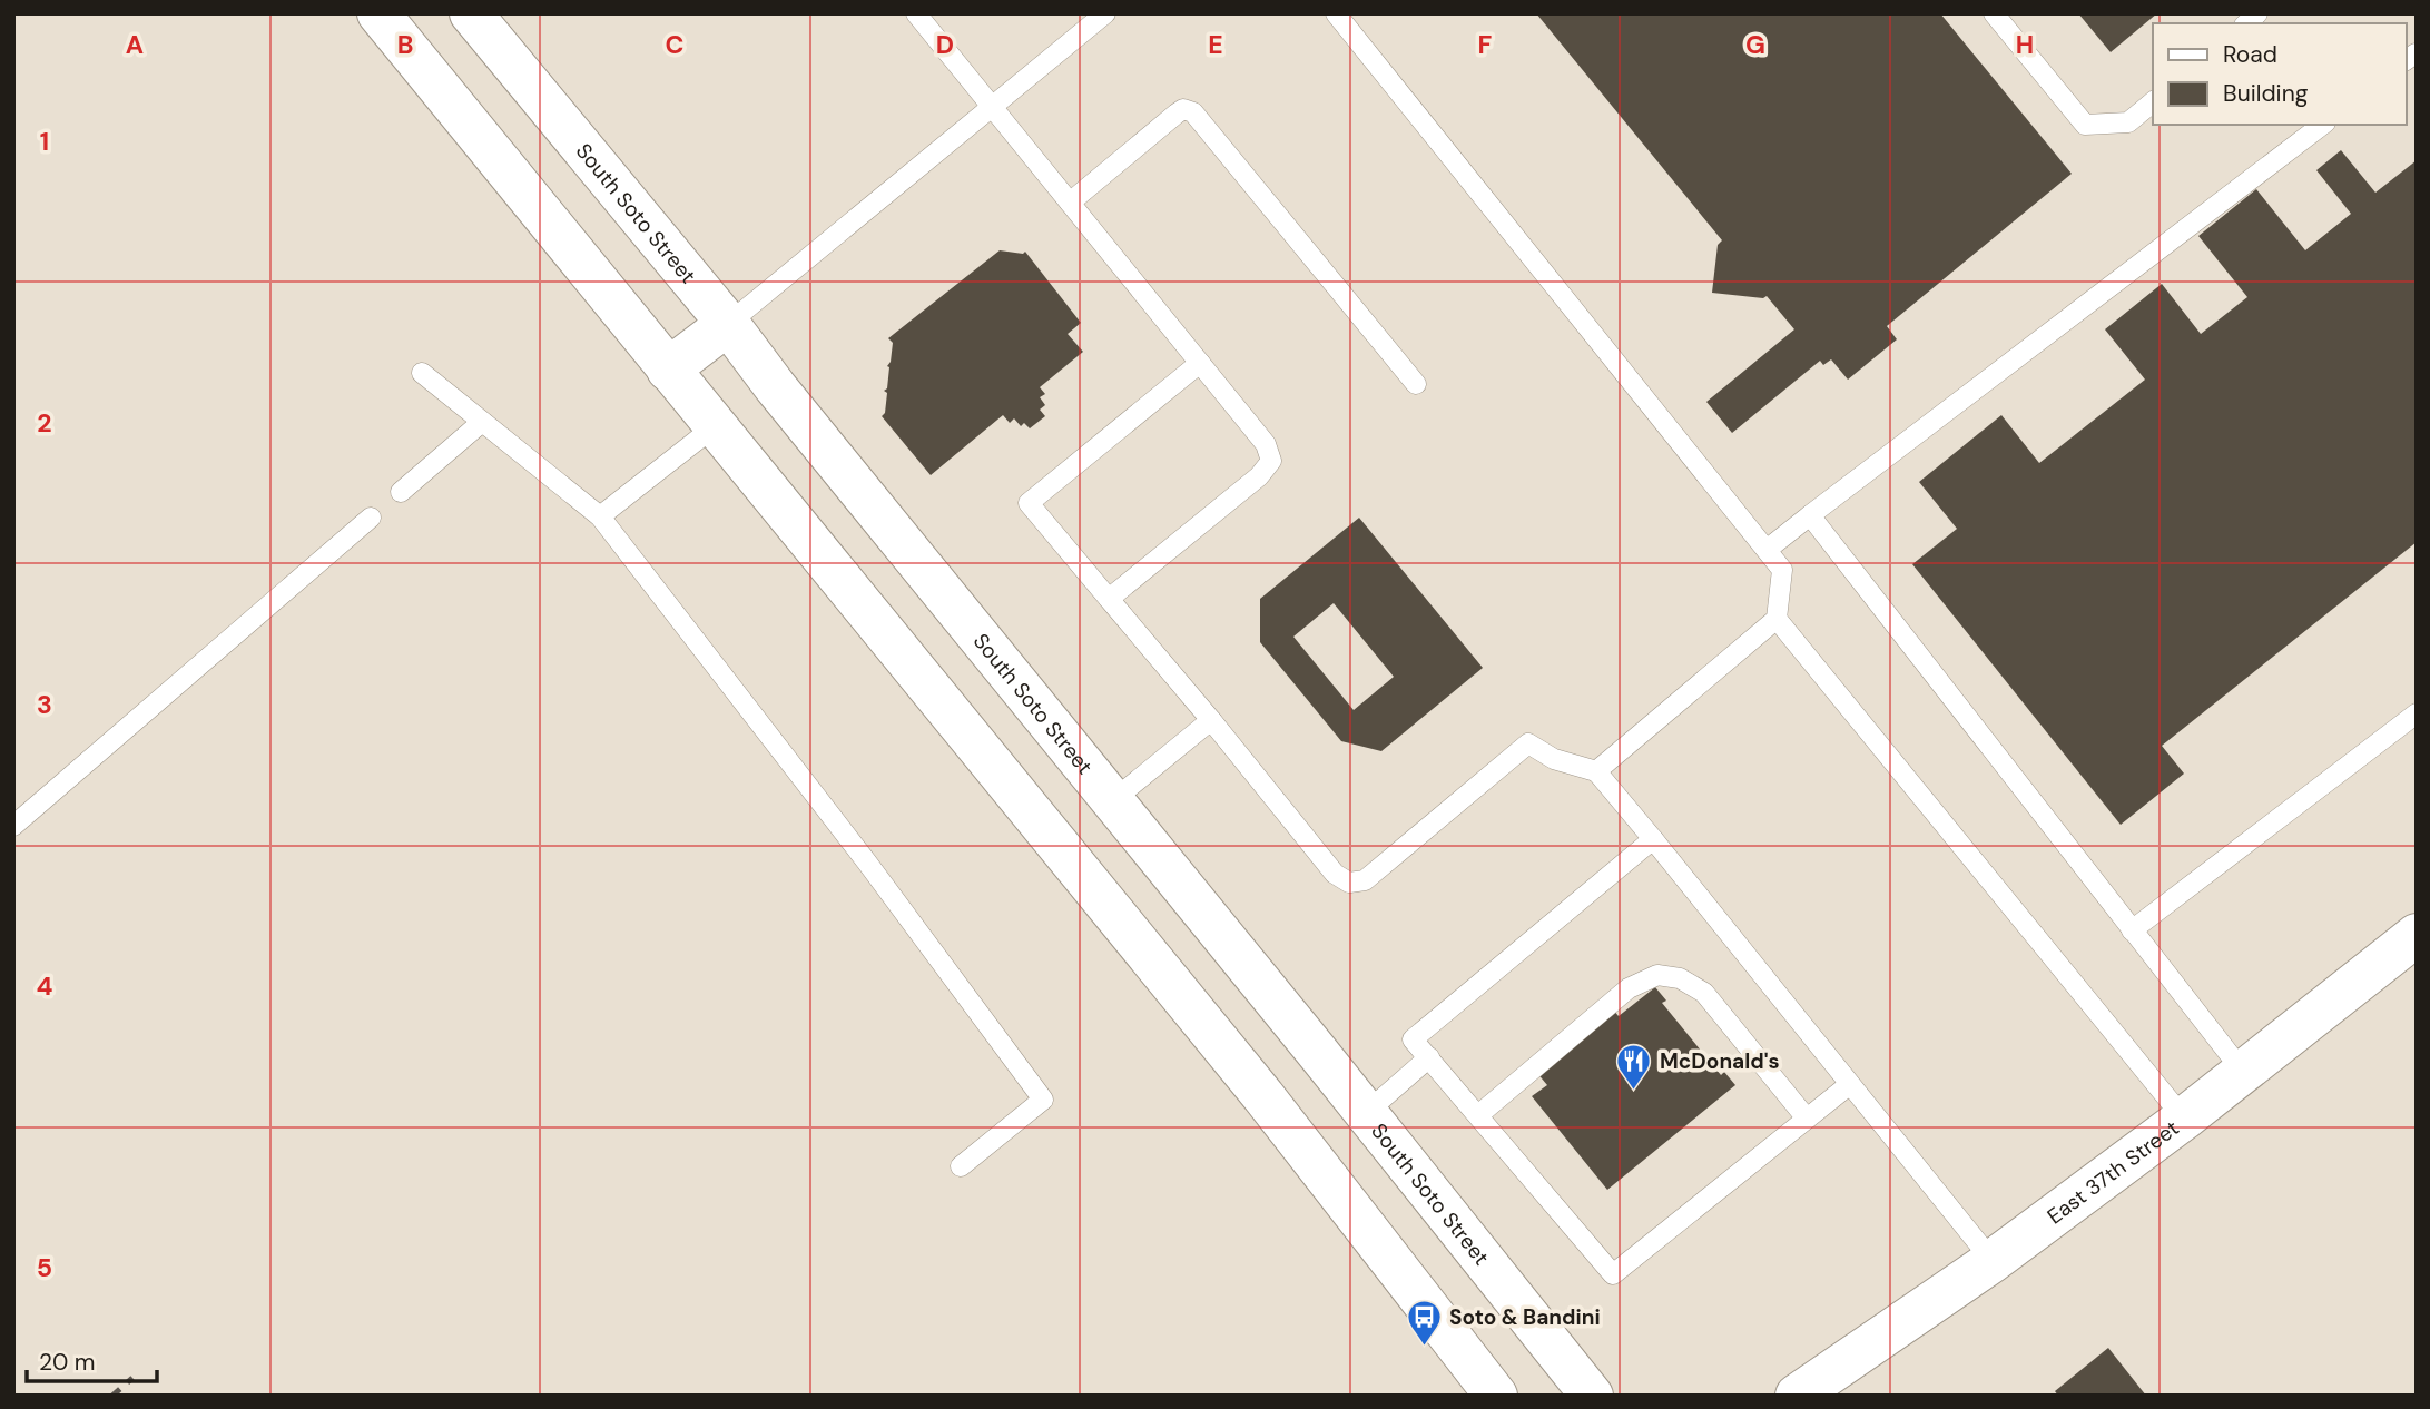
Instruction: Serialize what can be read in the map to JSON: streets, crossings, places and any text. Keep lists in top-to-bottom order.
{
  "streets": {
    "main road": ["South Soto Street", "East 37th Street"]
  },
  "places": {
    "restaurant": ["McDonald's"],
    "bus stop": ["Soto & Bandini"]
  },
  "legend": ["Road", "Building"],
  "scale_bar": "20 m",
  "grid": {
    "columns": [
      "A",
      "B",
      "C",
      "D",
      "E",
      "F",
      "G",
      "H"
    ],
    "rows": [
      "1",
      "2",
      "3",
      "4",
      "5"
    ]
  }
}
